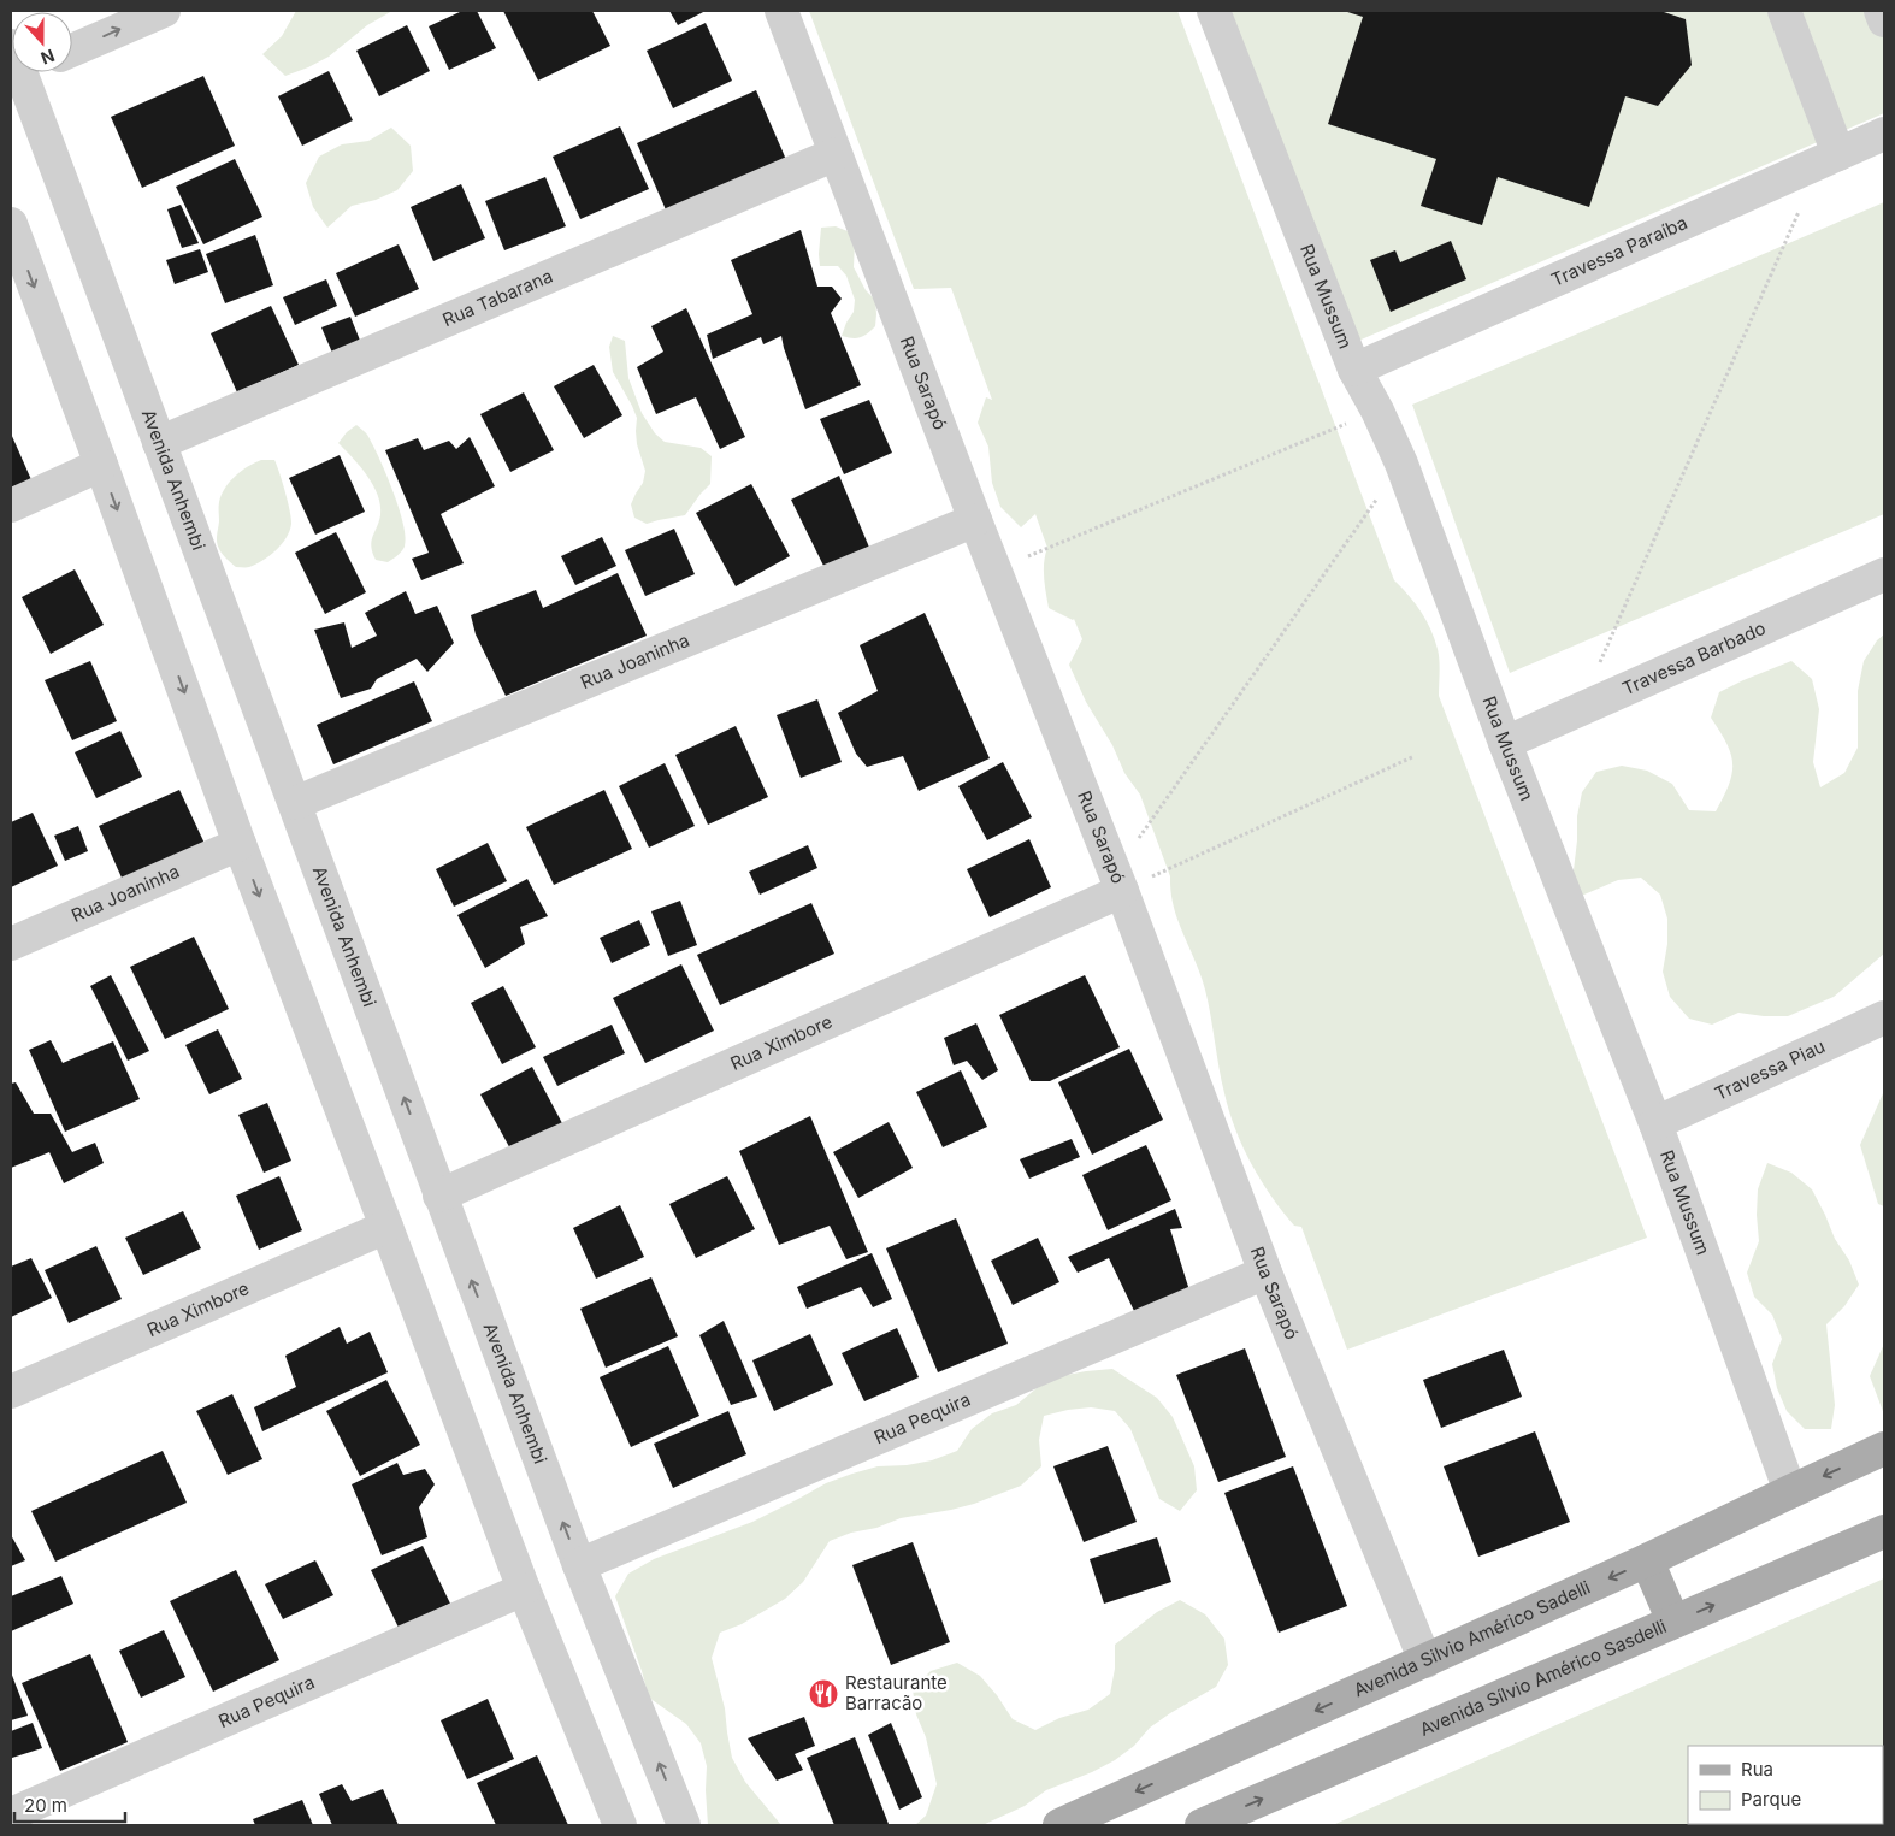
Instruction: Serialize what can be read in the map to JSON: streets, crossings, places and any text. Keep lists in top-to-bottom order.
{
  "streets": {
    "main road": ["Avenida Silvio Américo Sadelli", "Avenida Sílvio Américo Sasdelli"],
    "street": [
      "Travessa Paraíba",
      "Rua Mussum",
      "Rua Tabarana",
      "Rua Sarapó",
      "Avenida Anhembi",
      "Travessa Barbado",
      "Rua Joaninha",
      "Rua Ximbore",
      "Travessa Piau",
      "Rua Pequira"
    ]
  },
  "crossings": [
    ["Travessa Paraíba", "Rua Mussum"],
    ["Rua Mussum", "Travessa Barbado"],
    ["Rua Mussum", "Travessa Piau"],
    ["Rua Mussum", "Avenida Silvio Américo Sadelli"],
    ["Rua Tabarana", "Rua Sarapó"],
    ["Rua Tabarana", "Avenida Anhembi"],
    ["Rua Sarapó", "Rua Joaninha"],
    ["Rua Sarapó", "Rua Ximbore"],
    ["Rua Sarapó", "Rua Pequira"],
    ["Rua Sarapó", "Avenida Silvio Américo Sadelli"],
    ["Avenida Anhembi", "Rua Joaninha"],
    ["Avenida Anhembi", "Rua Ximbore"],
    ["Avenida Anhembi", "Rua Pequira"]
  ],
  "one_way": ["Avenida Silvio Américo Sadelli", "Avenida Sílvio Américo Sasdelli"],
  "places": {
    "restaurant": ["Restaurante Barracão"]
  },
  "legend": ["Rua", "Parque"],
  "scale_bar": "20 m",
  "north": "bottom"
}
